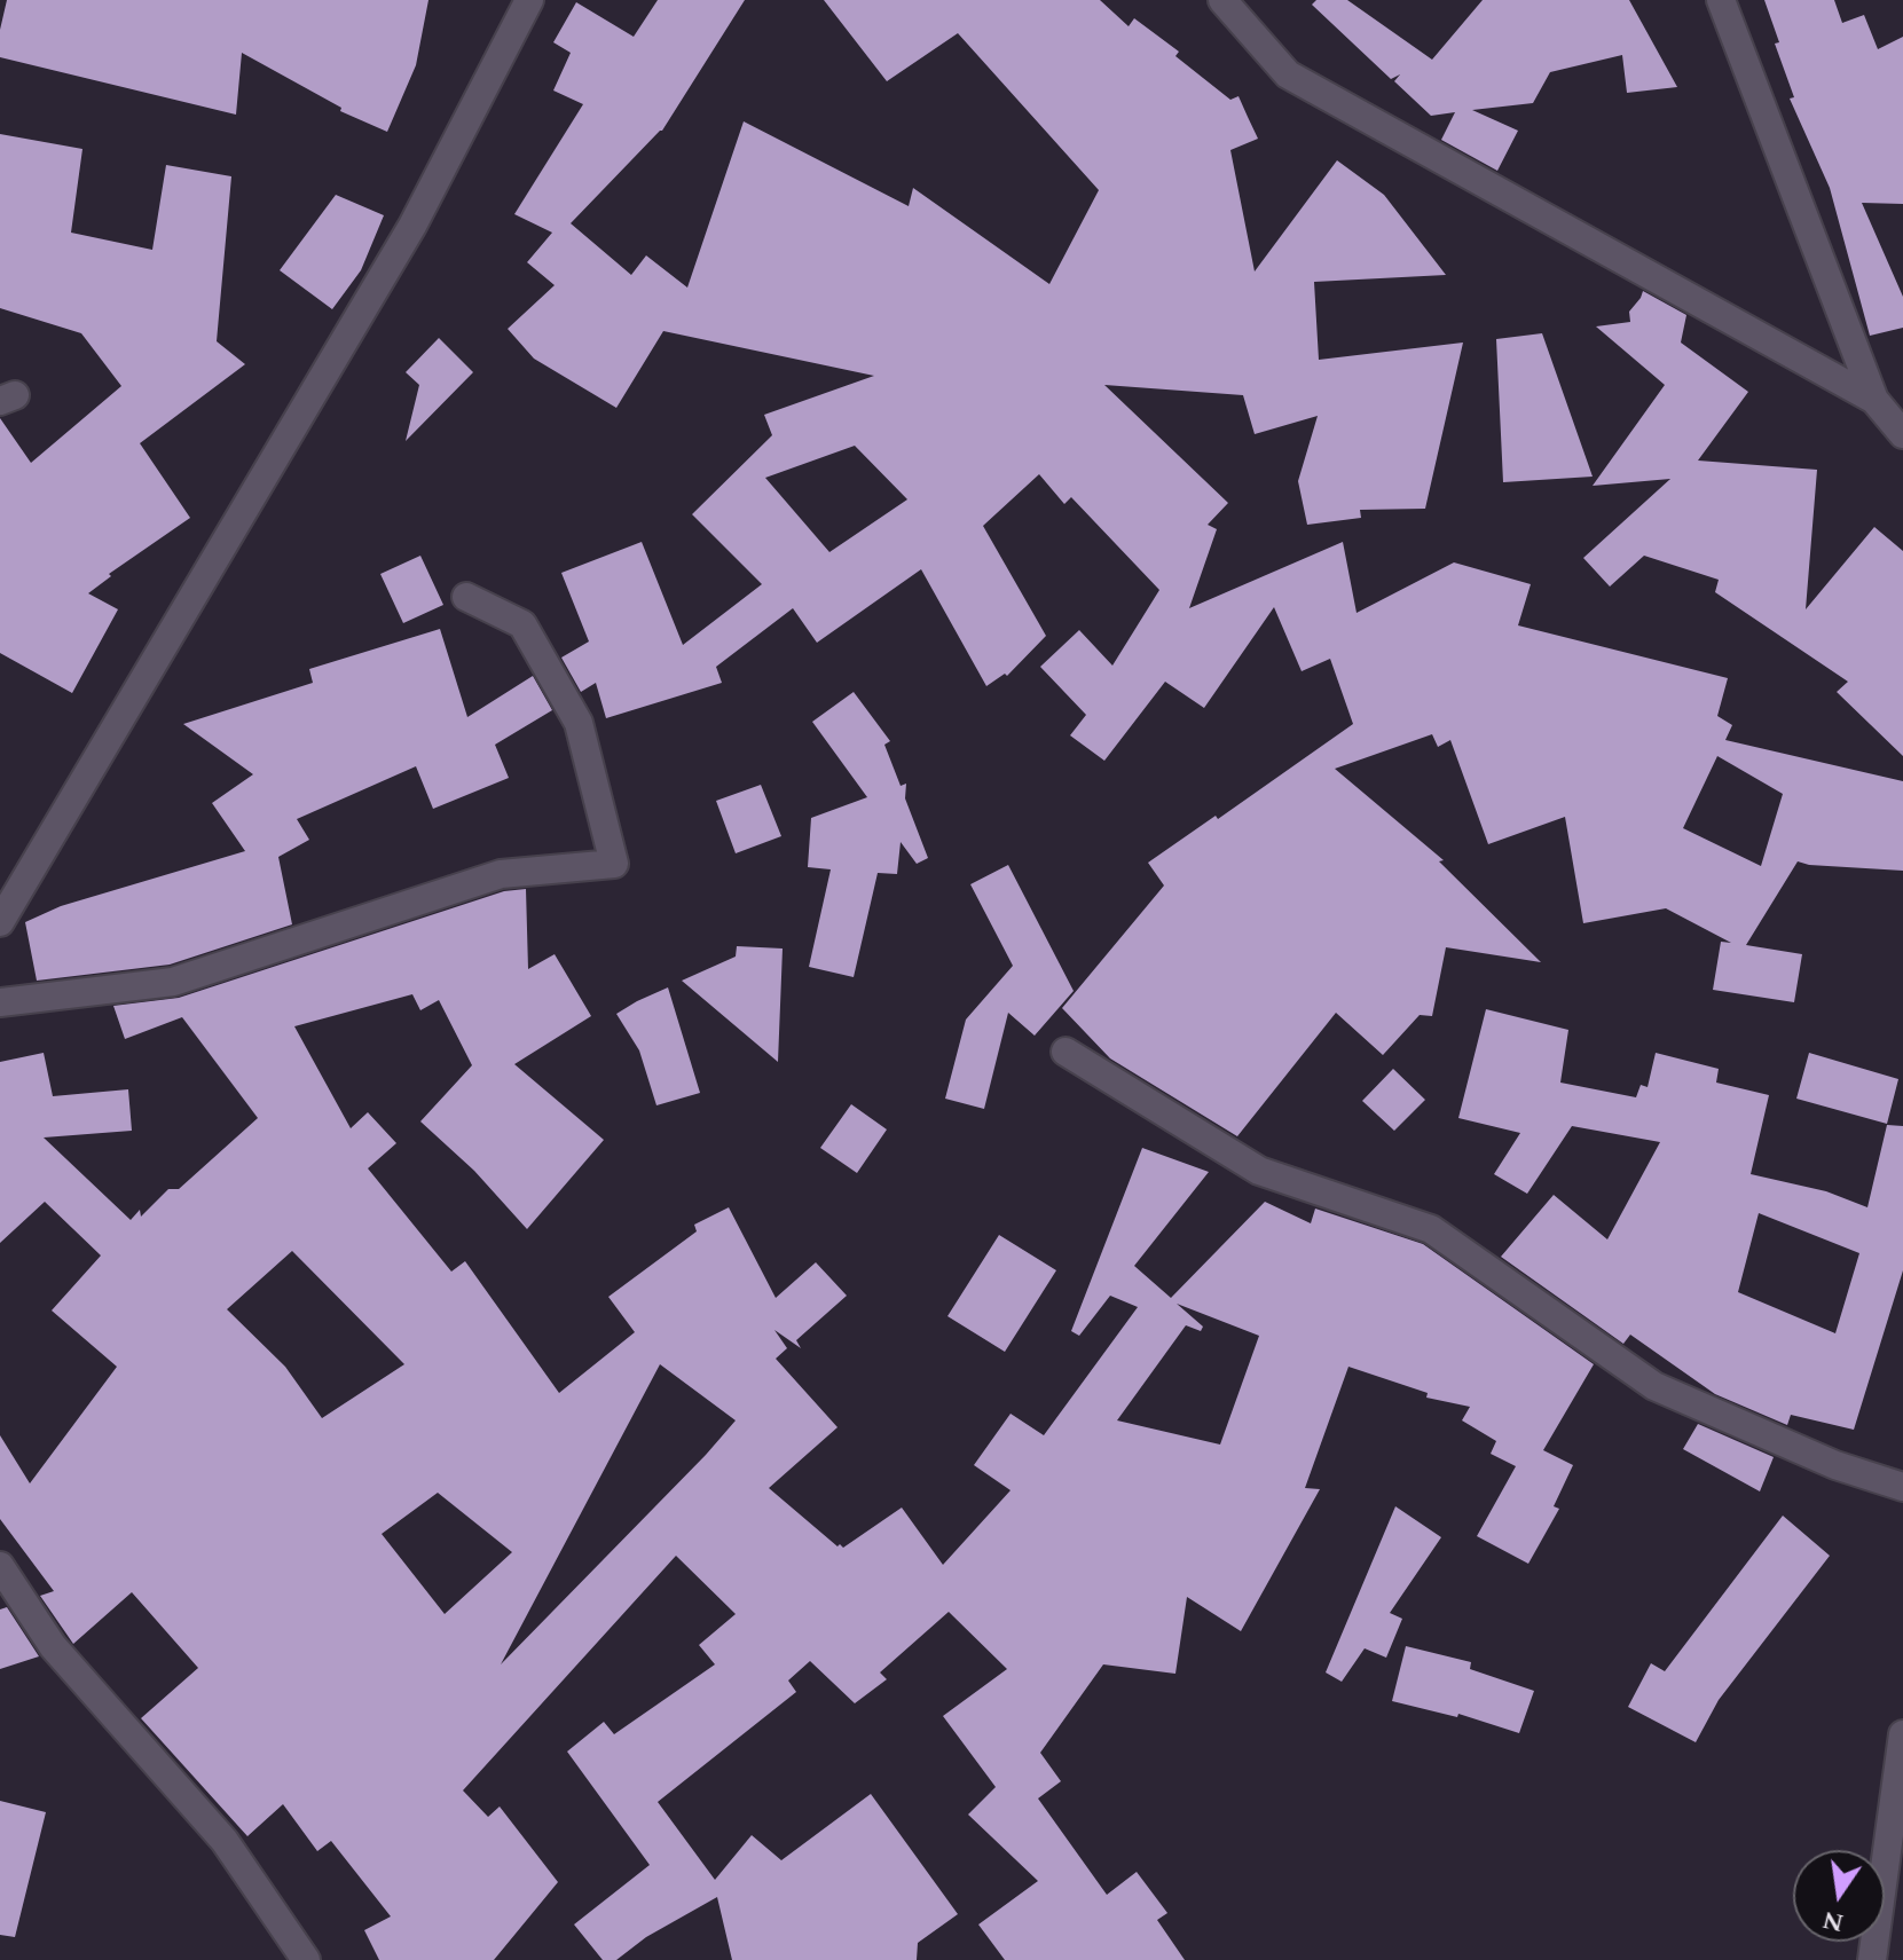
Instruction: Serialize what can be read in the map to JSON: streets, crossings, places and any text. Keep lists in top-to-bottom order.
{
  "north": "bottom"
}
